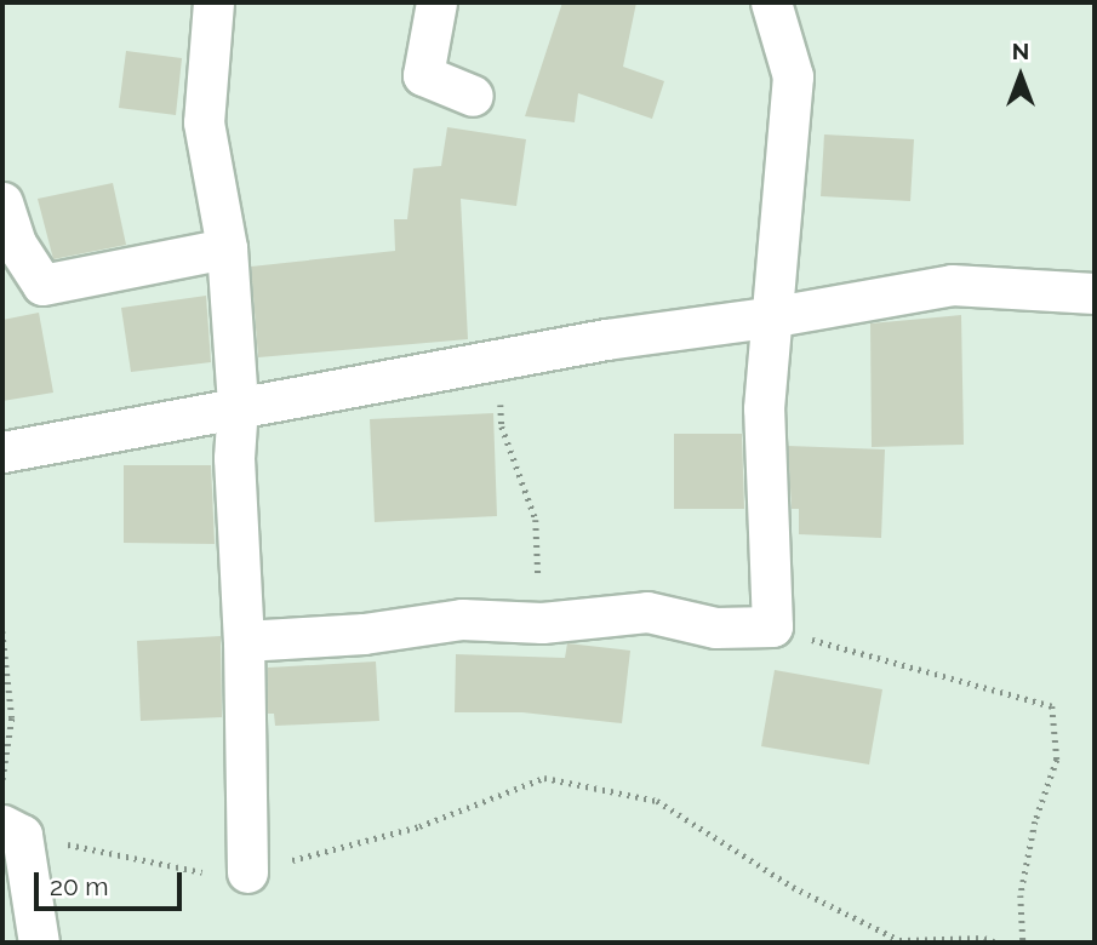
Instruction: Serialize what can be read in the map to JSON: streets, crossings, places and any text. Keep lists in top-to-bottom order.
{
  "scale_bar": "20 m",
  "north": "top"
}
